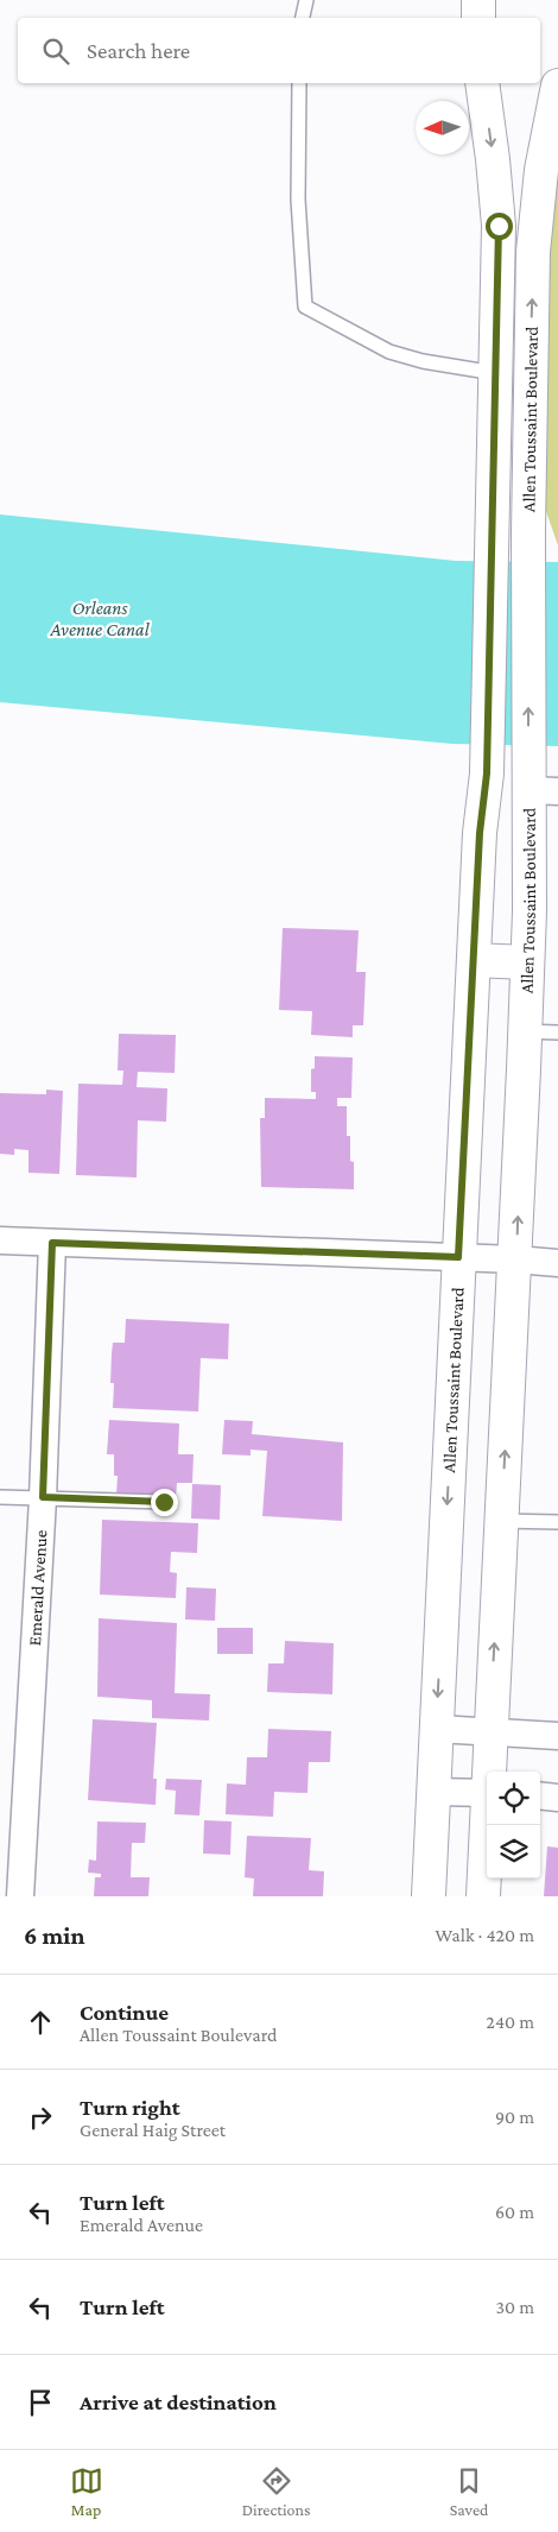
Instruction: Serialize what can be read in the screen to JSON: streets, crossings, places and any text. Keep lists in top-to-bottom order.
{
  "streets": {
    "main road": ["Allen Toussaint Boulevard"],
    "street": ["Emerald Avenue"]
  },
  "water": ["Orleans Avenue Canal"],
  "north": "left",
  "page": {
    "search": "Search here",
    "heading": ["6 min", "Walk · 420 m"],
    "list": [
      ["Continue", "Allen Toussaint Boulevard", "240 m"],
      ["Turn right", "General Haig Street", "90 m"],
      ["Turn left", "Emerald Avenue", "60 m"],
      ["Turn left", "30 m"],
      "Arrive at destination"
    ],
    "nav": ["Map", "Directions", "Saved"]
  }
}
